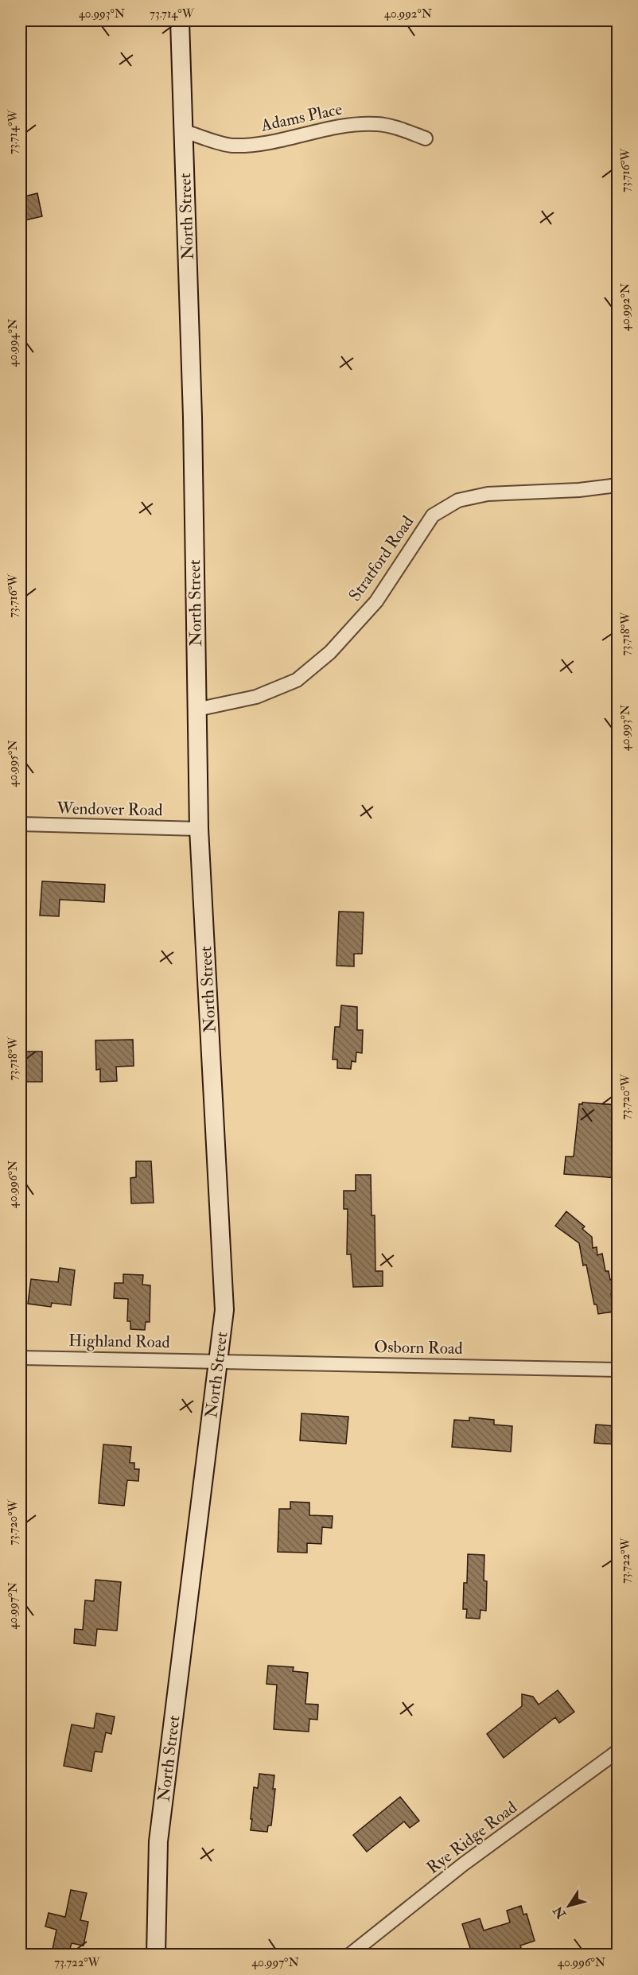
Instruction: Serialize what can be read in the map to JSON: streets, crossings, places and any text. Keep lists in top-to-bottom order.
{
  "streets": {
    "main road": ["North Street"],
    "street": [
      "Adams Place",
      "Stratford Road",
      "Wendover Road",
      "Highland Road",
      "Osborn Road",
      "Rye Ridge Road"
    ]
  },
  "crossings": [
    ["Adams Place", "North Street"],
    ["North Street", "Stratford Road"],
    ["North Street", "Wendover Road"],
    ["North Street", "Highland Road"],
    ["North Street", "Osborn Road"],
    ["Highland Road", "Osborn Road"]
  ],
  "north": "bottom left",
  "coordinates": [
    "40.993°N",
    "73.714°W",
    "40.992°N",
    "73.716°W",
    "40.994°N",
    "73.718°W",
    "40.995°N",
    "73.720°W",
    "40.996°N",
    "73.722°W",
    "40.997°N"
  ]
}
